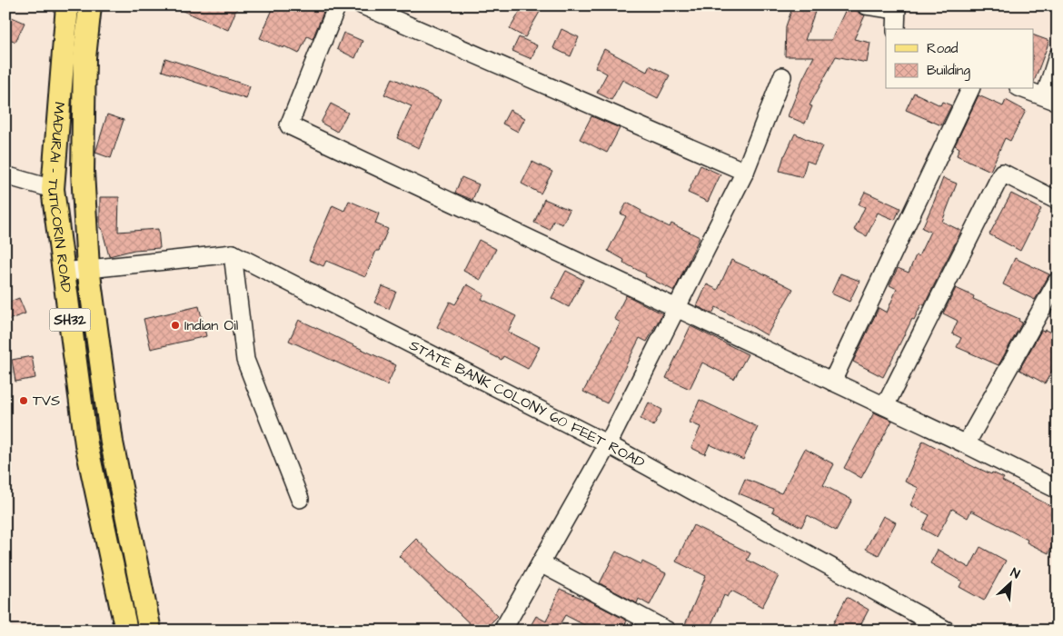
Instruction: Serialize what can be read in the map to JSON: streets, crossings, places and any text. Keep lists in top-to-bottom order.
{
  "streets": {
    "main road": ["MADURAI - TUTICORIN ROAD", "SH32"],
    "street": ["STATE BANK COLONY 60 FEET ROAD"]
  },
  "places": ["Indian Oil", "TVS"],
  "legend": ["Road", "Building"],
  "north": "top right"
}
